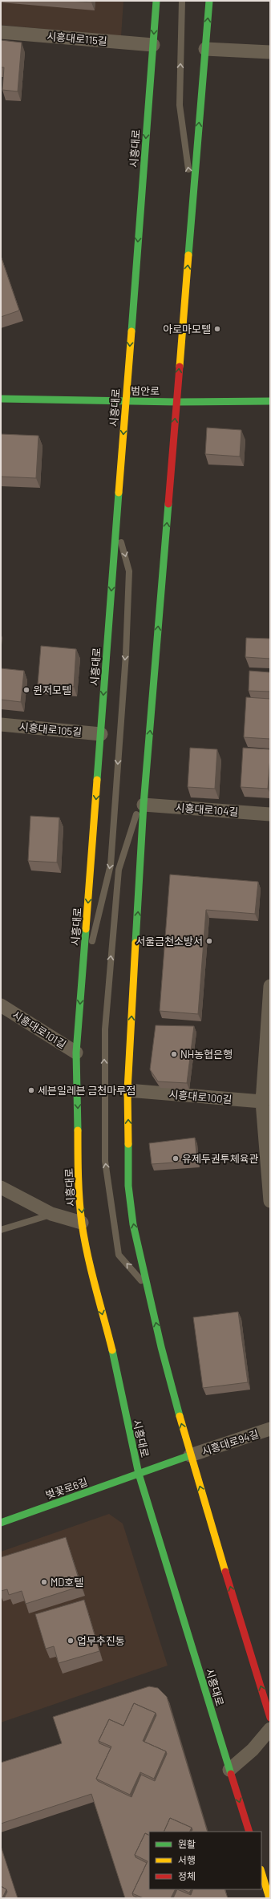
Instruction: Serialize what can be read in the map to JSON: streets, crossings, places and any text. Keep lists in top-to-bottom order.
{
  "streets": {
    "main road": ["시흥대로", "범안로", "벚꽃로6길"],
    "street": [
      "시흥대로115길",
      "시흥대로105길",
      "시흥대로104길",
      "시흥대로101길",
      "시흥대로100길",
      "시흥대로94길"
    ]
  },
  "crossings": [
    ["시흥대로115길", "시흥대로"],
    ["시흥대로", "범안로"],
    ["시흥대로", "시흥대로105길"],
    ["시흥대로", "시흥대로101길"],
    ["시흥대로", "벚꽃로6길"],
    ["시흥대로94길", "벚꽃로6길"]
  ],
  "places": [
    "아로마모텔",
    "윈저모텔",
    "서울금천소방서",
    "NH농협은행",
    "세븐일레븐 금천마루점",
    "유제두권투체육관",
    "MD호텔",
    "업무추진동"
  ],
  "legend": ["원활", "서행", "정체"]
}
